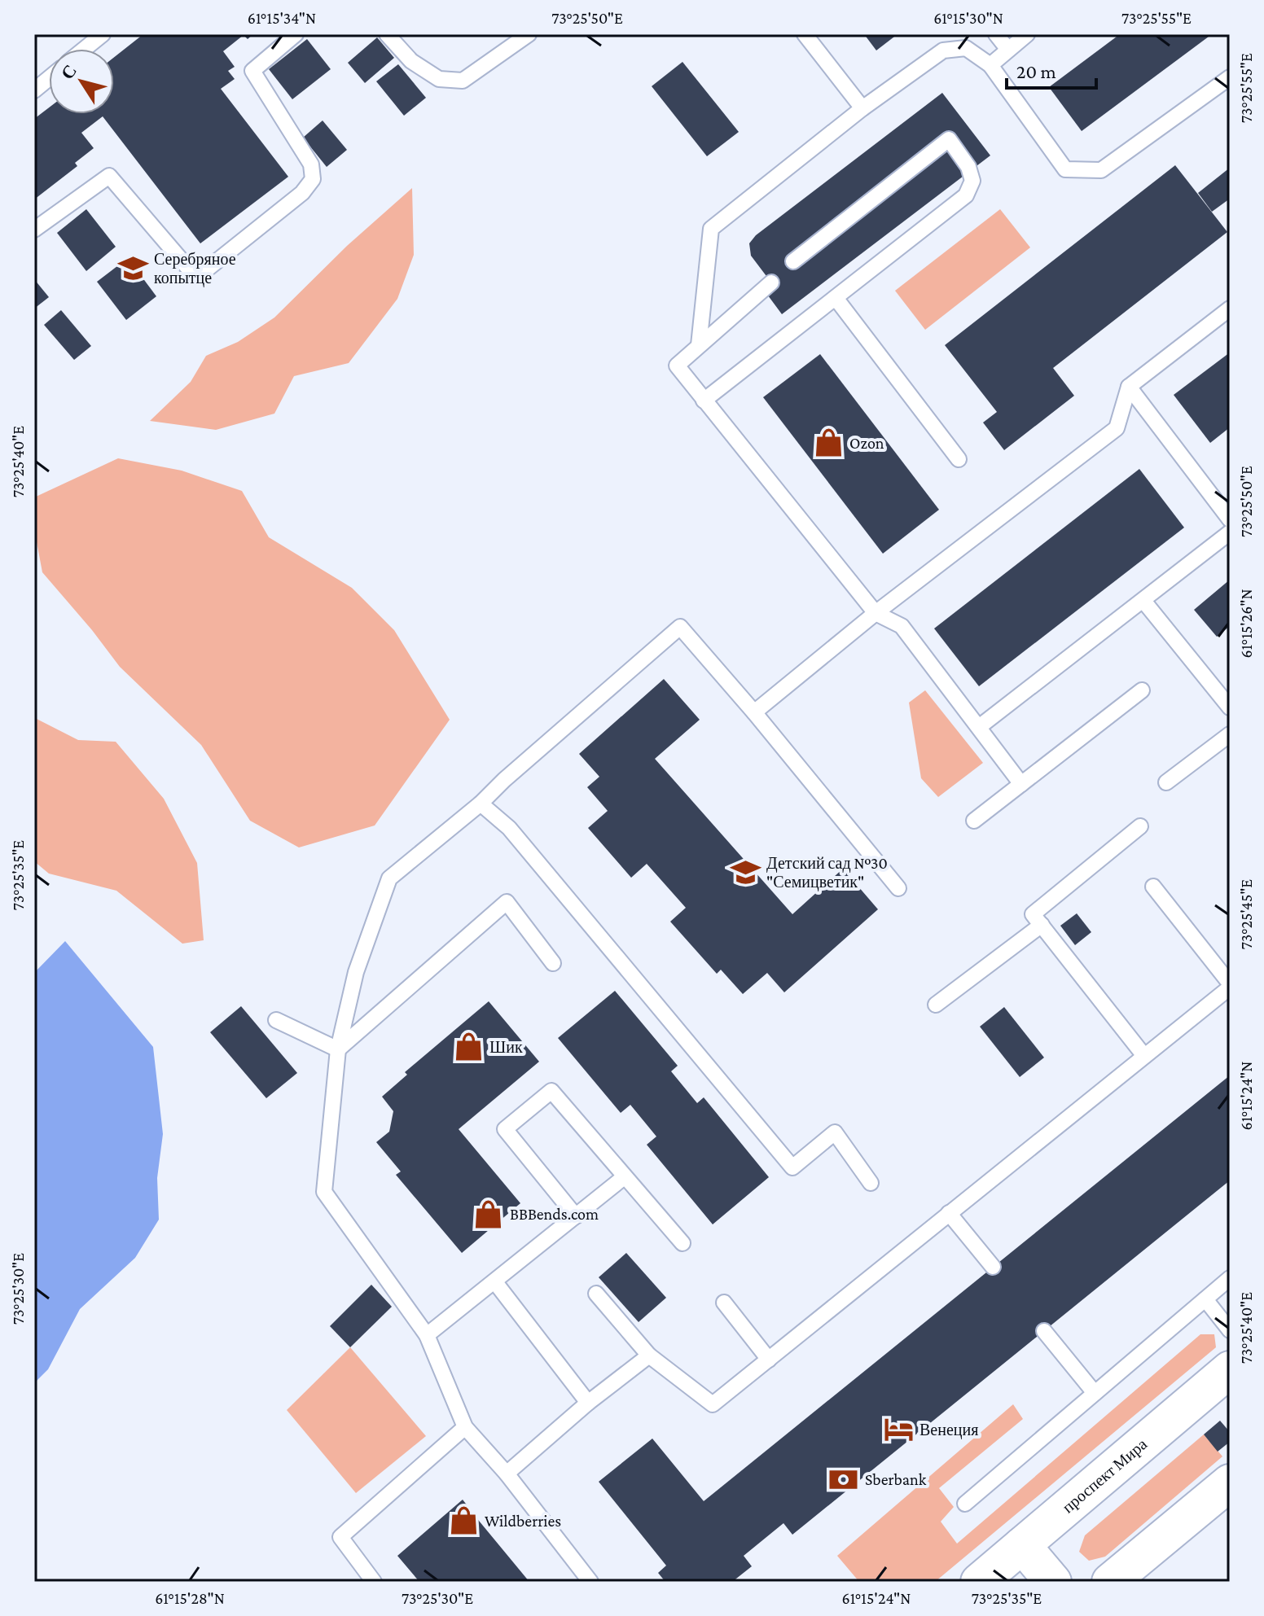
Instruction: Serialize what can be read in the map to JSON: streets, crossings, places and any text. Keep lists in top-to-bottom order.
{
  "streets": {
    "main road": ["проспект Мира"]
  },
  "places": {
    "school or university": ["Серебряное копытце", "Детский сад №30 \"Семицветик\""],
    "shop": [
      "Ozon",
      "Шик",
      "BBBends.com",
      "Wildberries"
    ],
    "hotel": ["Венеция"],
    "bank": ["Sberbank"]
  },
  "scale_bar": "20 m",
  "north": "top left",
  "coordinates": [
    "61°15'34\"N",
    "73°25'50\"E",
    "61°15'30\"N",
    "73°25'55\"E",
    "73°25'40\"E",
    "61°15'26\"N",
    "73°25'35\"E",
    "73°25'45\"E",
    "61°15'24\"N",
    "73°25'30\"E",
    "61°15'28\"N"
  ]
}
